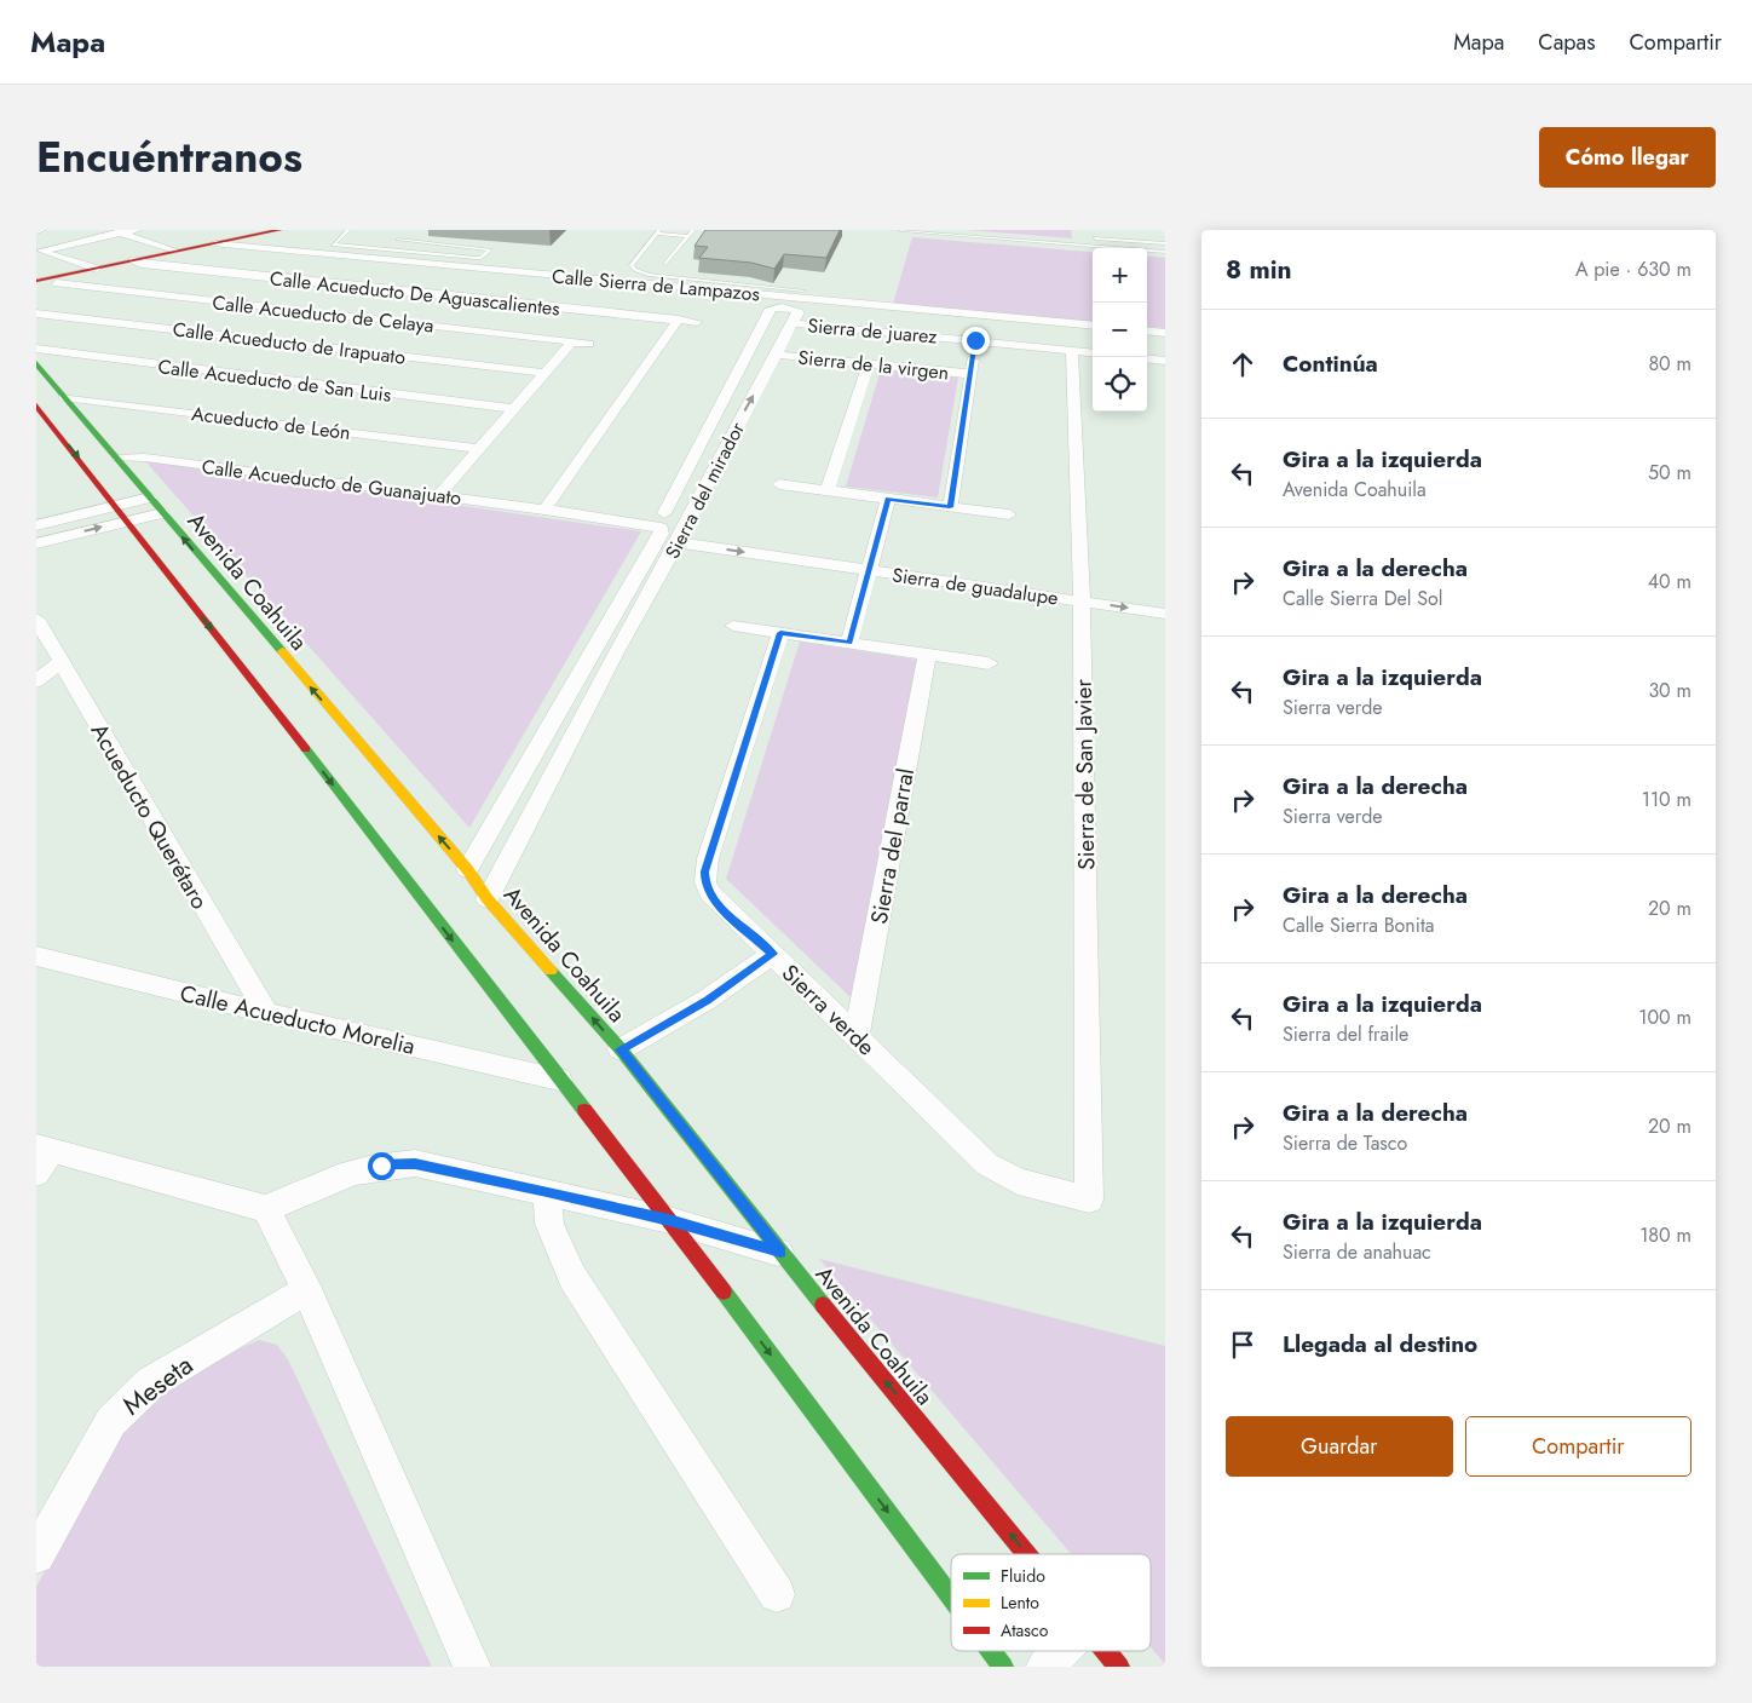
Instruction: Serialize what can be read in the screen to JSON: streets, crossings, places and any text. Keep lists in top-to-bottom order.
{
  "streets": {
    "street": [
      "Calle Sierra de Lampazos",
      "Calle Acueducto De Aguascalientes",
      "Calle Acueducto de Celaya",
      "Sierra de juarez",
      "Calle Acueducto de Irapuato",
      "Sierra de la virgen",
      "Calle Acueducto de San Luis",
      "Acueducto de León",
      "Calle Acueducto de Guanajuato",
      "Sierra del mirador",
      "Avenida Coahuila",
      "Sierra de guadalupe",
      "Sierra de San Javier",
      "Acueducto Querétaro",
      "Sierra del parral",
      "Sierra verde",
      "Calle Acueducto Morelia",
      "Meseta"
    ]
  },
  "crossings": [
    ["Sierra de juarez", "Sierra del mirador"],
    ["Sierra de juarez", "Sierra de San Javier"],
    ["Sierra de la virgen", "Sierra del mirador"],
    ["Acueducto de León", "Avenida Coahuila"],
    ["Calle Acueducto de Guanajuato", "Sierra del mirador"],
    ["Calle Acueducto de Guanajuato", "Avenida Coahuila"],
    ["Sierra del mirador", "Avenida Coahuila"],
    ["Sierra del mirador", "Sierra de guadalupe"],
    ["Sierra de guadalupe", "Sierra de San Javier"],
    ["Sierra de San Javier", "Sierra verde"],
    ["Acueducto Querétaro", "Calle Acueducto Morelia"],
    ["Sierra del parral", "Sierra verde"]
  ],
  "legend": ["Fluido", "Lento", "Atasco"],
  "page": {
    "header": "Mapa",
    "nav": ["Mapa", "Capas", "Compartir"],
    "title": "Encuéntranos",
    "buttons": [
      "Cómo llegar",
      ["Guardar", "Compartir"]
    ],
    "heading": ["8 min", "A pie · 630 m"],
    "map_buttons": ["+", "−"],
    "list": [
      ["Continúa", "80 m"],
      ["Gira a la izquierda", "Avenida Coahuila", "50 m"],
      ["Gira a la derecha", "Calle Sierra Del Sol", "40 m"],
      ["Gira a la izquierda", "Sierra verde", "30 m"],
      ["Gira a la derecha", "Sierra verde", "110 m"],
      ["Gira a la derecha", "Calle Sierra Bonita", "20 m"],
      ["Gira a la izquierda", "Sierra del fraile", "100 m"],
      ["Gira a la derecha", "Sierra de Tasco", "20 m"],
      ["Gira a la izquierda", "Sierra de anahuac", "180 m"],
      "Llegada al destino"
    ]
  }
}
